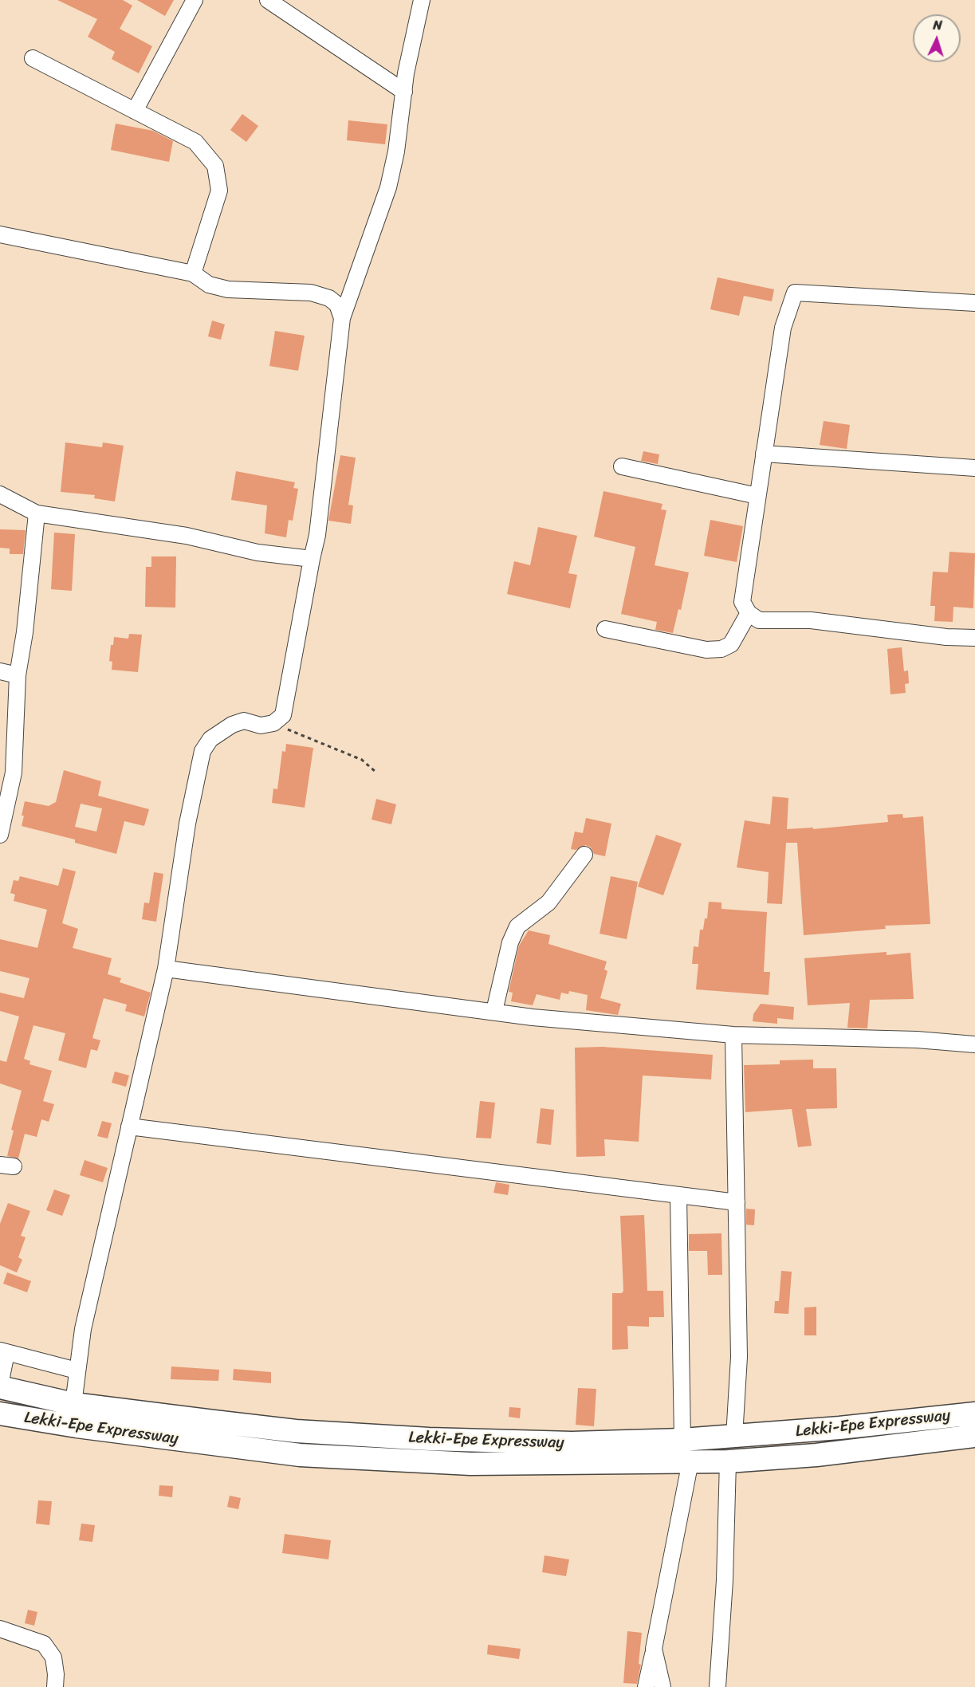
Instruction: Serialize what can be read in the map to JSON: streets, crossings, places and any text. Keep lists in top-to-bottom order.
{
  "streets": {
    "highway": ["Lekki-Epe Expressway"]
  },
  "north": "top"
}
